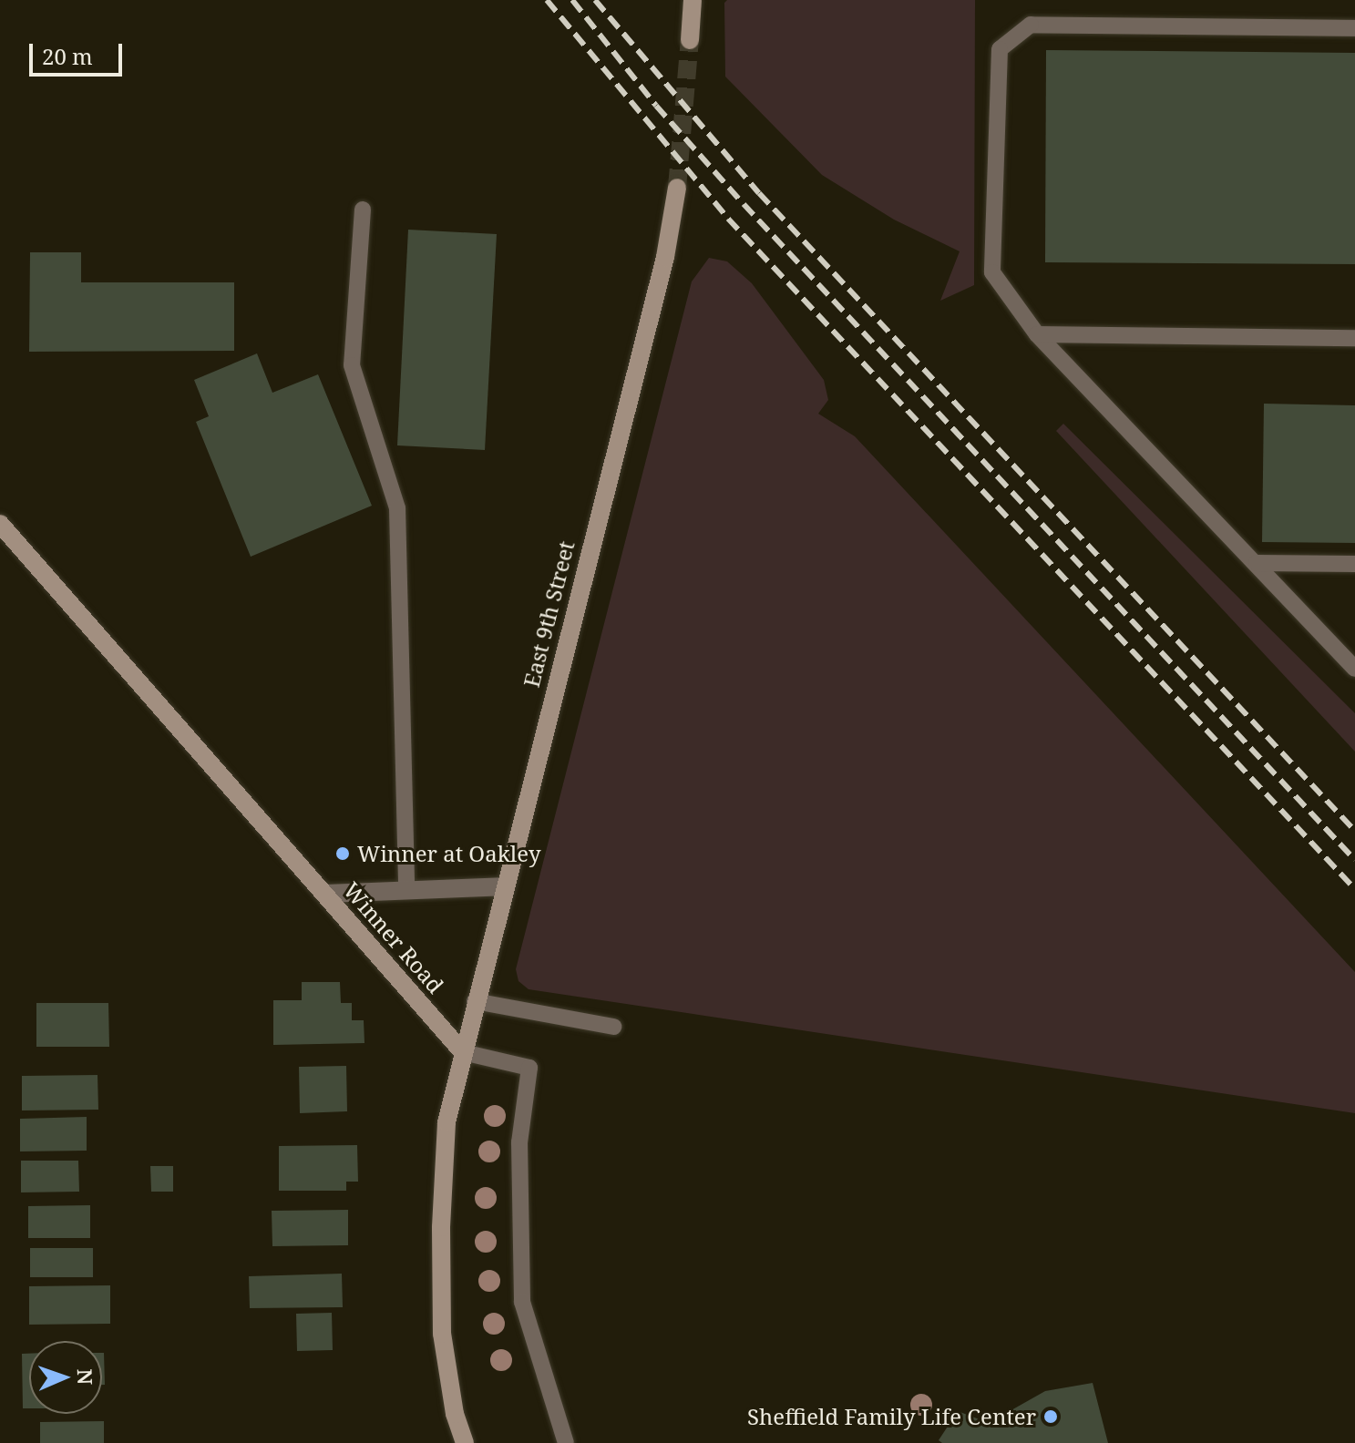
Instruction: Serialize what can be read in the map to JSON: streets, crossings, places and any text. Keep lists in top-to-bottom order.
{
  "streets": {
    "main road": ["East 9th Street", "Winner Road"]
  },
  "crossings": [
    ["East 9th Street", "Winner Road"]
  ],
  "places": ["Winner at Oakley", "Sheffield Family Life Center"],
  "scale_bar": "20 m",
  "north": "right"
}
